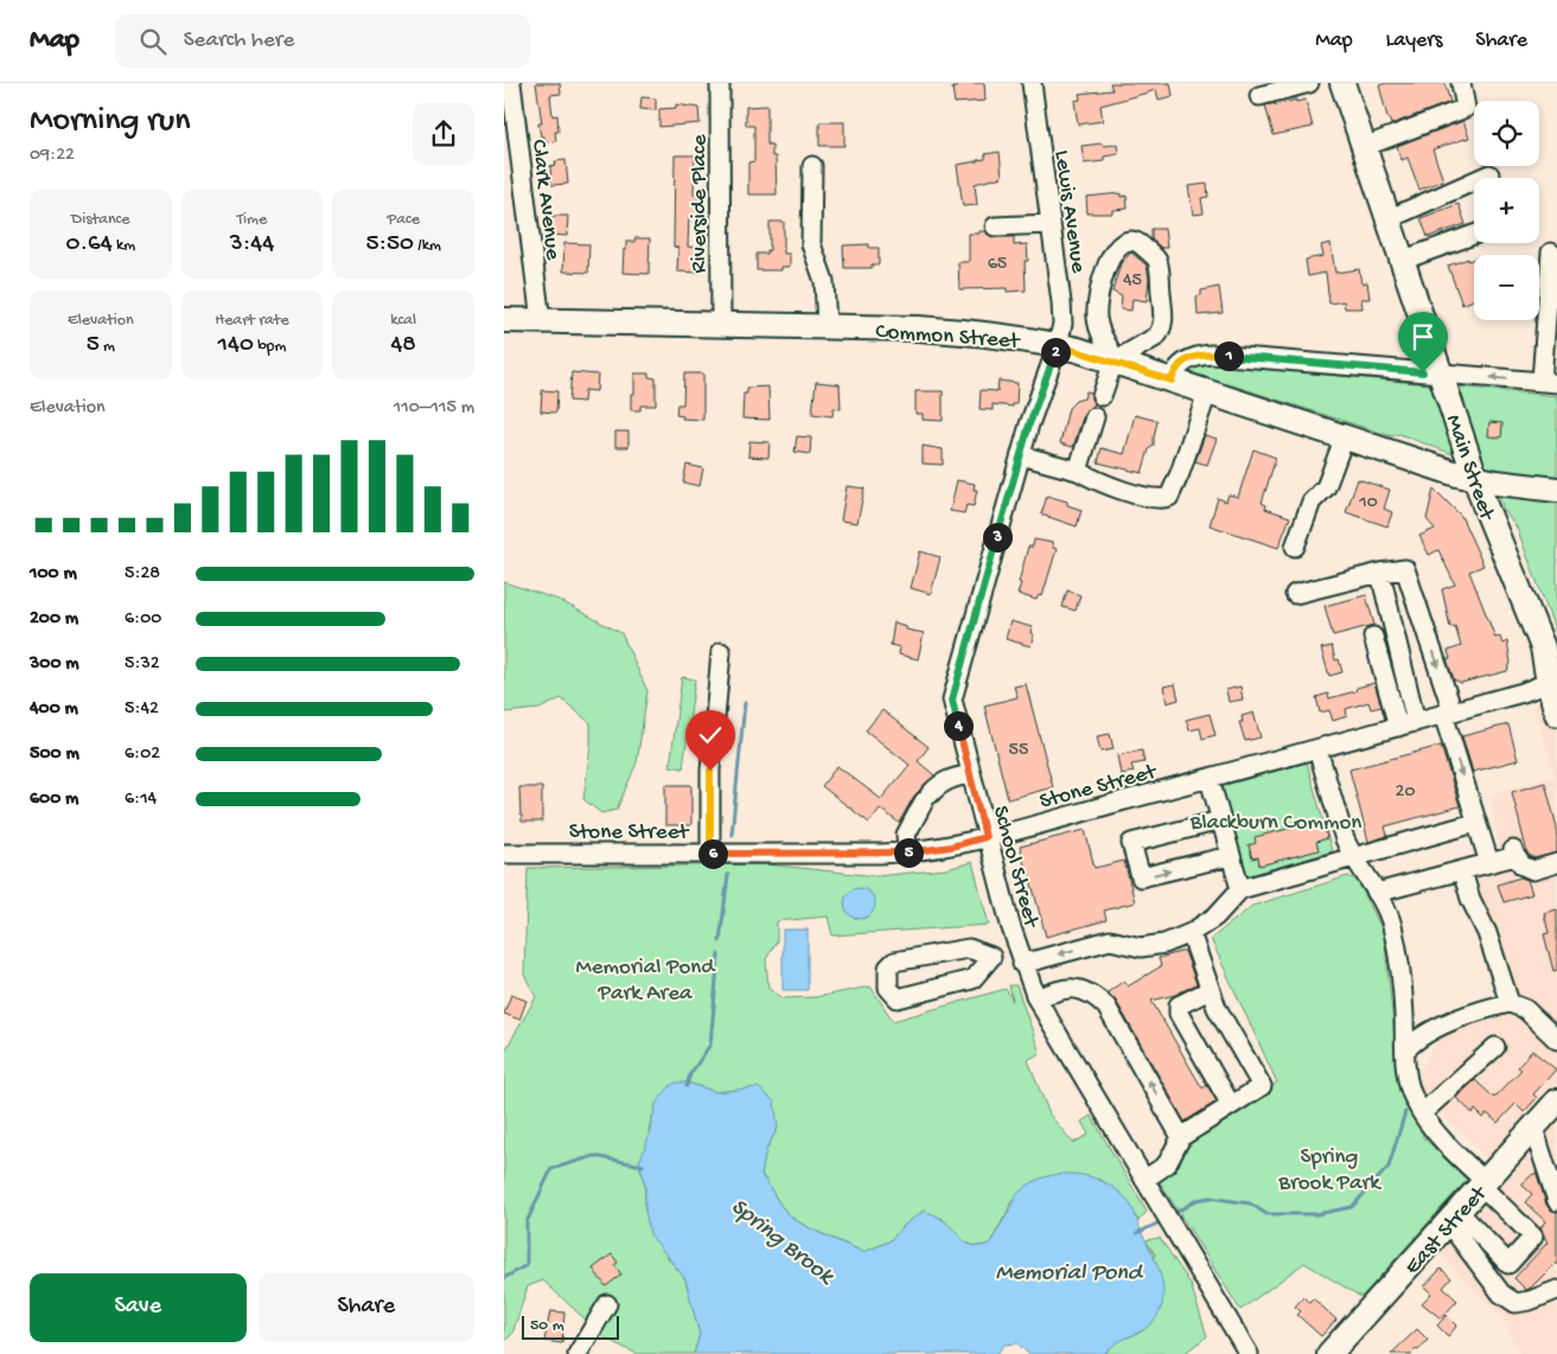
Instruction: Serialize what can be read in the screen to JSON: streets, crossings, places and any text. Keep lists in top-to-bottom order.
{
  "streets": {
    "main road": ["Common Street", "Main Street", "East Street"],
    "street": [
      "Clark Avenue",
      "Riverside Place",
      "Lewis Avenue",
      "Stone Street",
      "School Street"
    ]
  },
  "crossings": [
    ["Clark Avenue", "Common Street"],
    ["Riverside Place", "Common Street"],
    ["Lewis Avenue", "Common Street"],
    ["Lewis Avenue", "School Street"],
    ["Common Street", "Main Street"],
    ["Common Street", "School Street"],
    ["Main Street", "Stone Street"],
    ["Stone Street", "School Street"]
  ],
  "water": ["Spring Brook", "Memorial Pond"],
  "parks": ["Blackburn Common", "Memorial Pond Park Area", "Spring Brook Park"],
  "house_numbers": [
    "65",
    "45",
    "10",
    "55",
    "20"
  ],
  "scale_bar": "50 m",
  "page": {
    "header": "Map",
    "search": "Search here",
    "nav": ["Map", "Layers", "Share"],
    "heading": ["Morning run", "09:22"],
    "map_buttons": ["+", "−"],
    "stats": [
      ["Distance", "0.64 km"],
      ["Time", "3:44"],
      ["Pace", "5:50 /km"],
      ["Elevation", "5 m"],
      ["Heart rate", "140 bpm"],
      ["kcal", "48"]
    ],
    "pins": [
      "2",
      "1",
      "3",
      "4",
      "5",
      "6"
    ],
    "chart": ["Elevation", "110–115 m"],
    "list": [
      {
        "name": "100 m",
        "note": "5:28"
      },
      {
        "name": "200 m",
        "note": "6:00"
      },
      {
        "name": "300 m",
        "note": "5:32"
      },
      {
        "name": "400 m",
        "note": "5:42"
      },
      {
        "name": "500 m",
        "note": "6:02"
      },
      {
        "name": "600 m",
        "note": "6:14"
      }
    ],
    "buttons": ["Save", "Share"],
    "scale": "50 m"
  }
}
